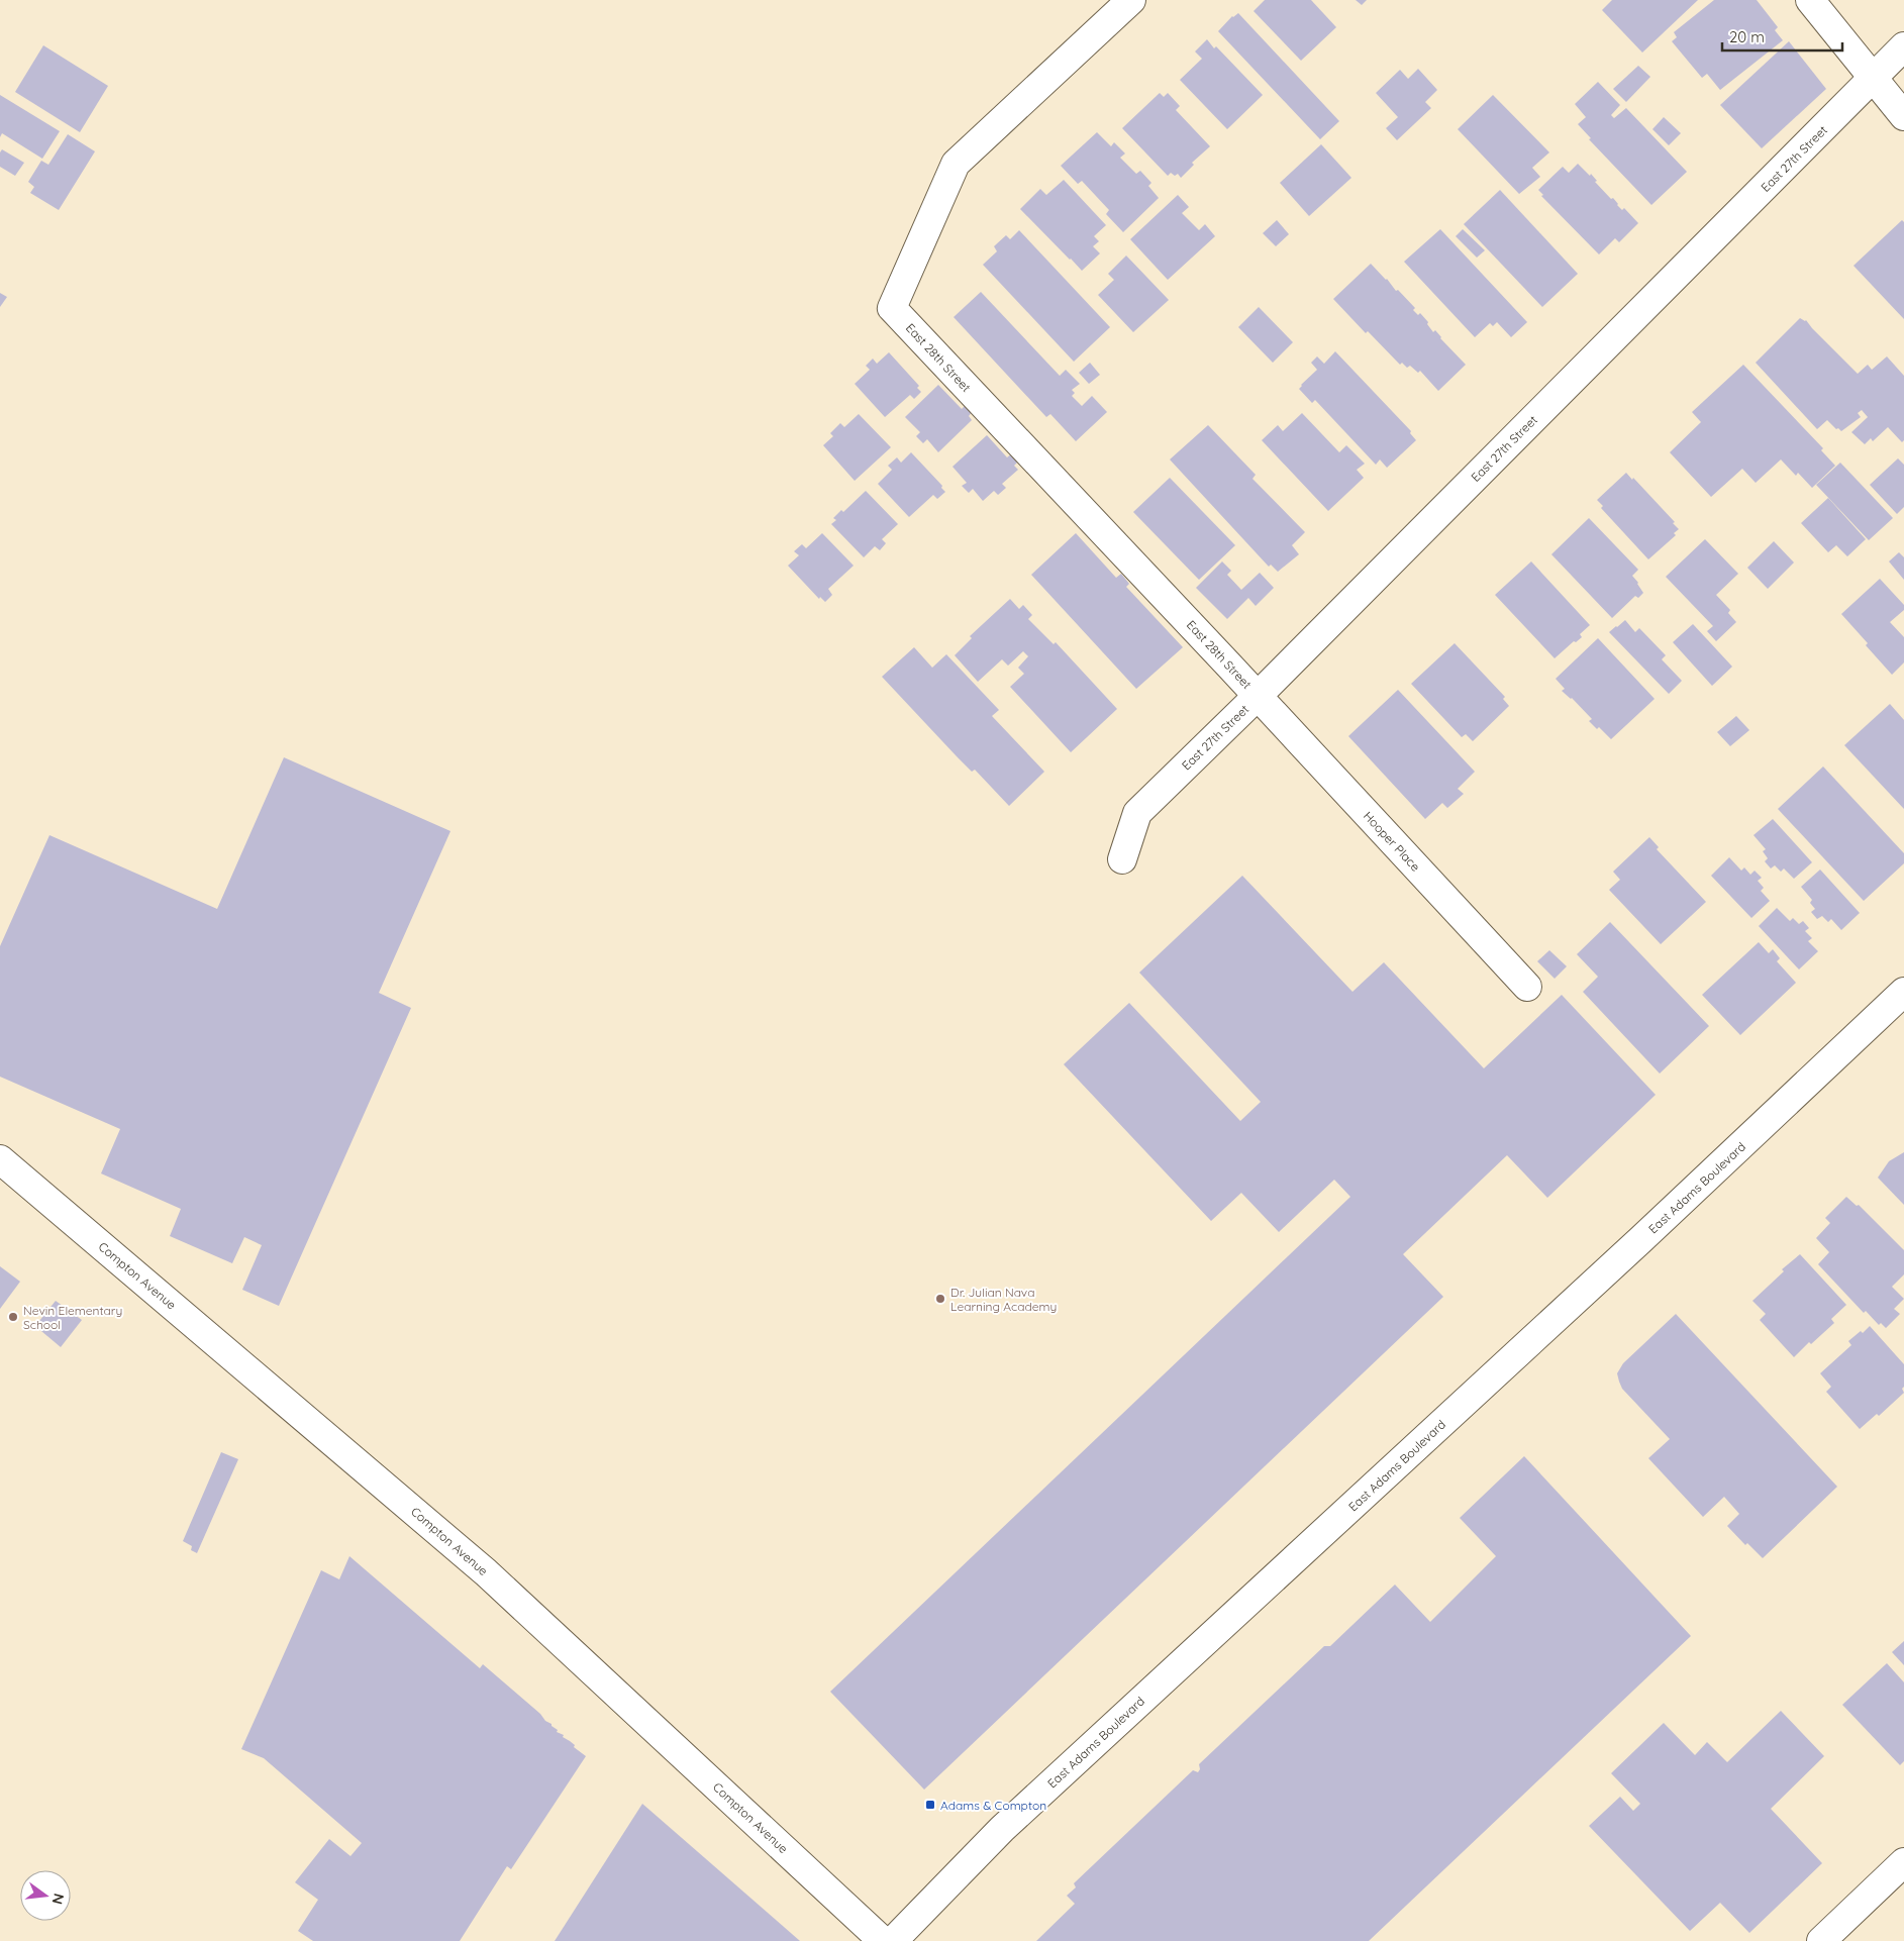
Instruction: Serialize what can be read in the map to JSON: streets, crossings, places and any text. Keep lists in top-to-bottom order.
{
  "streets": {
    "street": [
      "East 27th Street",
      "East 28th Street",
      "Hooper Place",
      "East Adams Boulevard",
      "Compton Avenue"
    ]
  },
  "crossings": [
    ["East 27th Street", "East 28th Street"],
    ["East 27th Street", "Hooper Place"],
    ["East 28th Street", "Hooper Place"]
  ],
  "places": {
    "other": ["Dr. Julian Nava Learning Academy", "Nevin Elementary School"],
    "transit": ["Adams & Compton"]
  },
  "scale_bar": "20 m",
  "north": "right"
}
